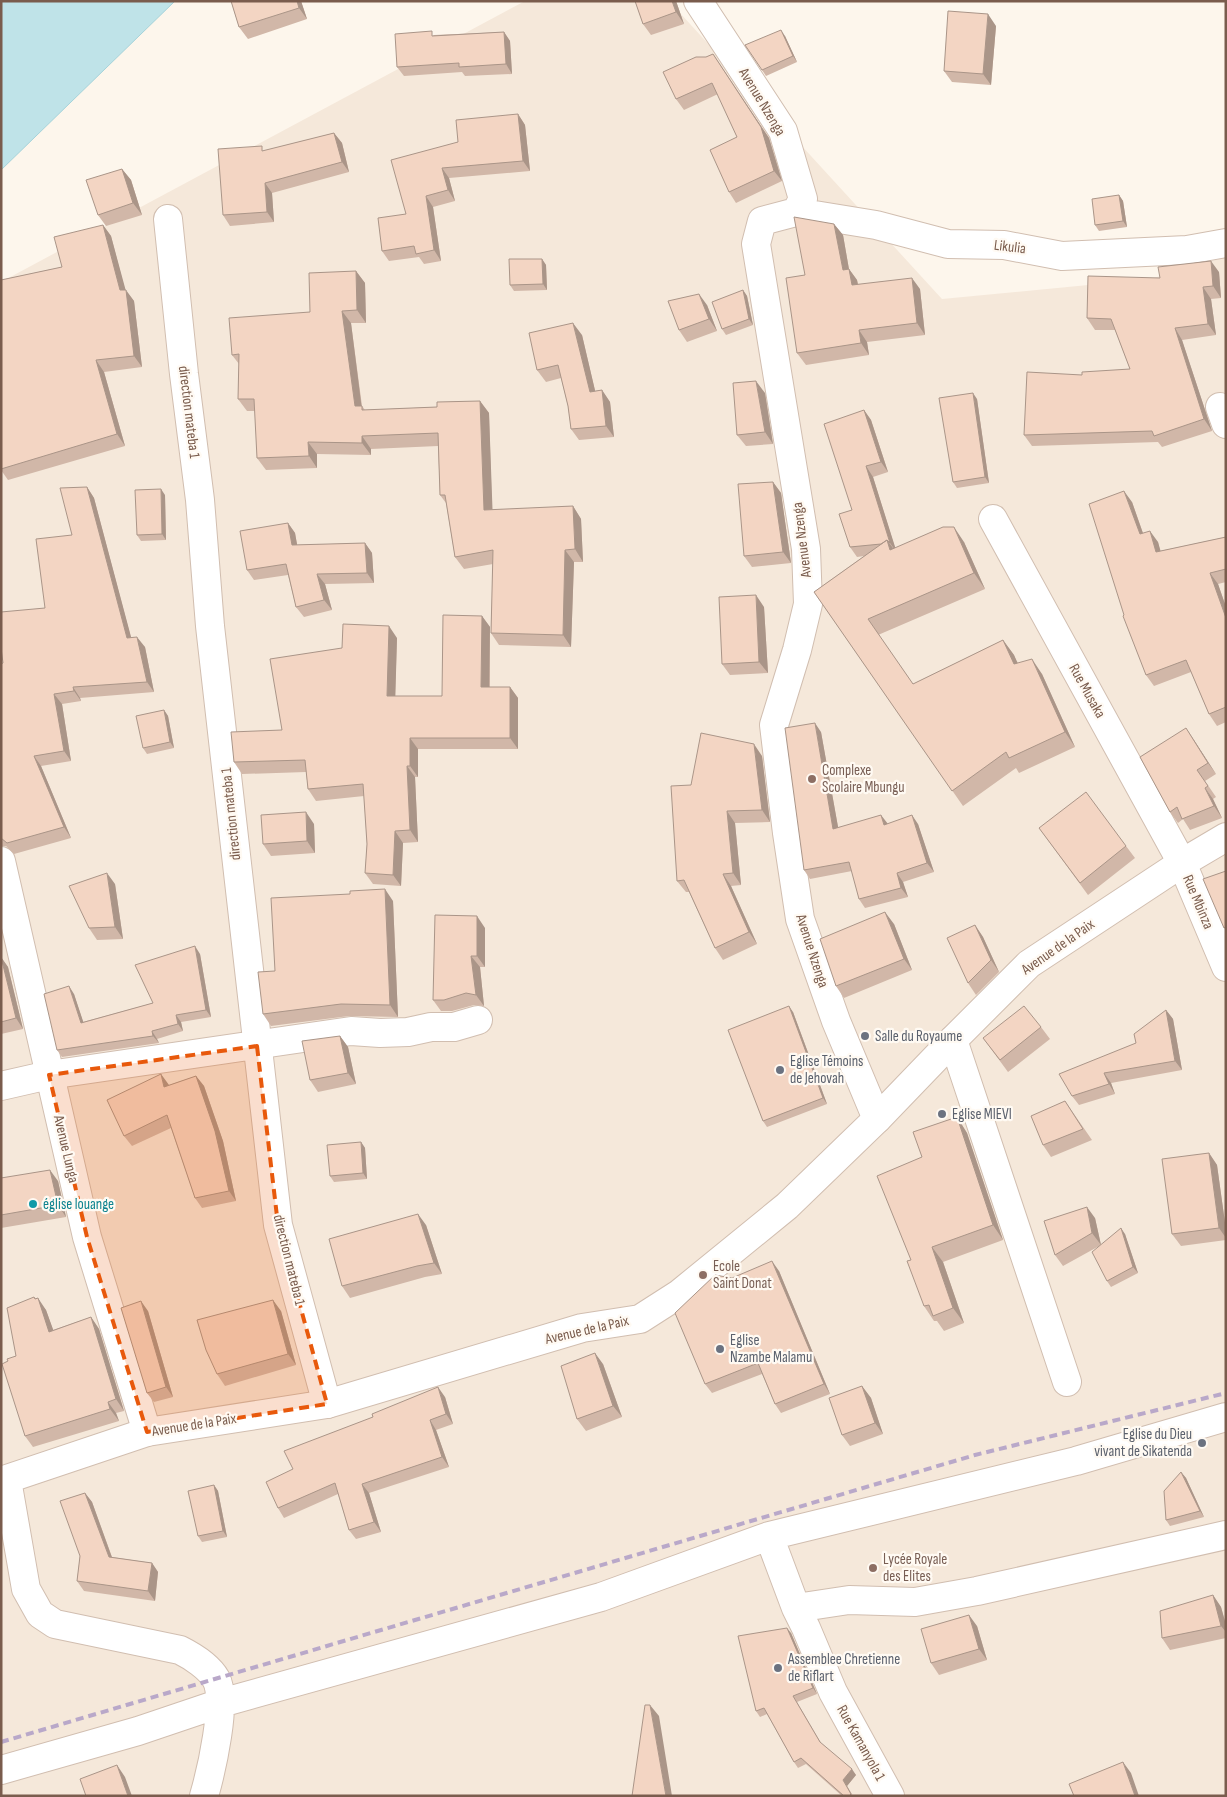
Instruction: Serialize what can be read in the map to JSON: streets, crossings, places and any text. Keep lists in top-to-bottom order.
{
  "streets": {
    "street": [
      "Avenue Nzenga",
      "Likulia",
      "direction mateba 1",
      "Rue Musaka",
      "Rue Mbinza",
      "Avenue de la Paix",
      "Avenue Lunga",
      "Rue Kamanyola 1"
    ]
  },
  "crossings": [
    ["Avenue Nzenga", "Likulia"],
    ["Avenue Nzenga", "Avenue de la Paix"],
    ["direction mateba 1", "Avenue de la Paix"],
    ["Rue Musaka", "Rue Mbinza"],
    ["Rue Musaka", "Avenue de la Paix"],
    ["Rue Mbinza", "Avenue de la Paix"],
    ["Avenue de la Paix", "Avenue Lunga"]
  ],
  "places": [
    "Complexe Scolaire Mbungu",
    "Salle du Royaume",
    "Eglise Témoins de Jehovah",
    "Eglise MIEVI",
    "église louange",
    "Ecole Saint Donat",
    "Eglise Nzambe Malamu",
    "Eglise du Dieu vivant de Sikatenda",
    "Lycée Royale des Elites",
    "Assemblee Chretienne de Riflart"
  ]
}
